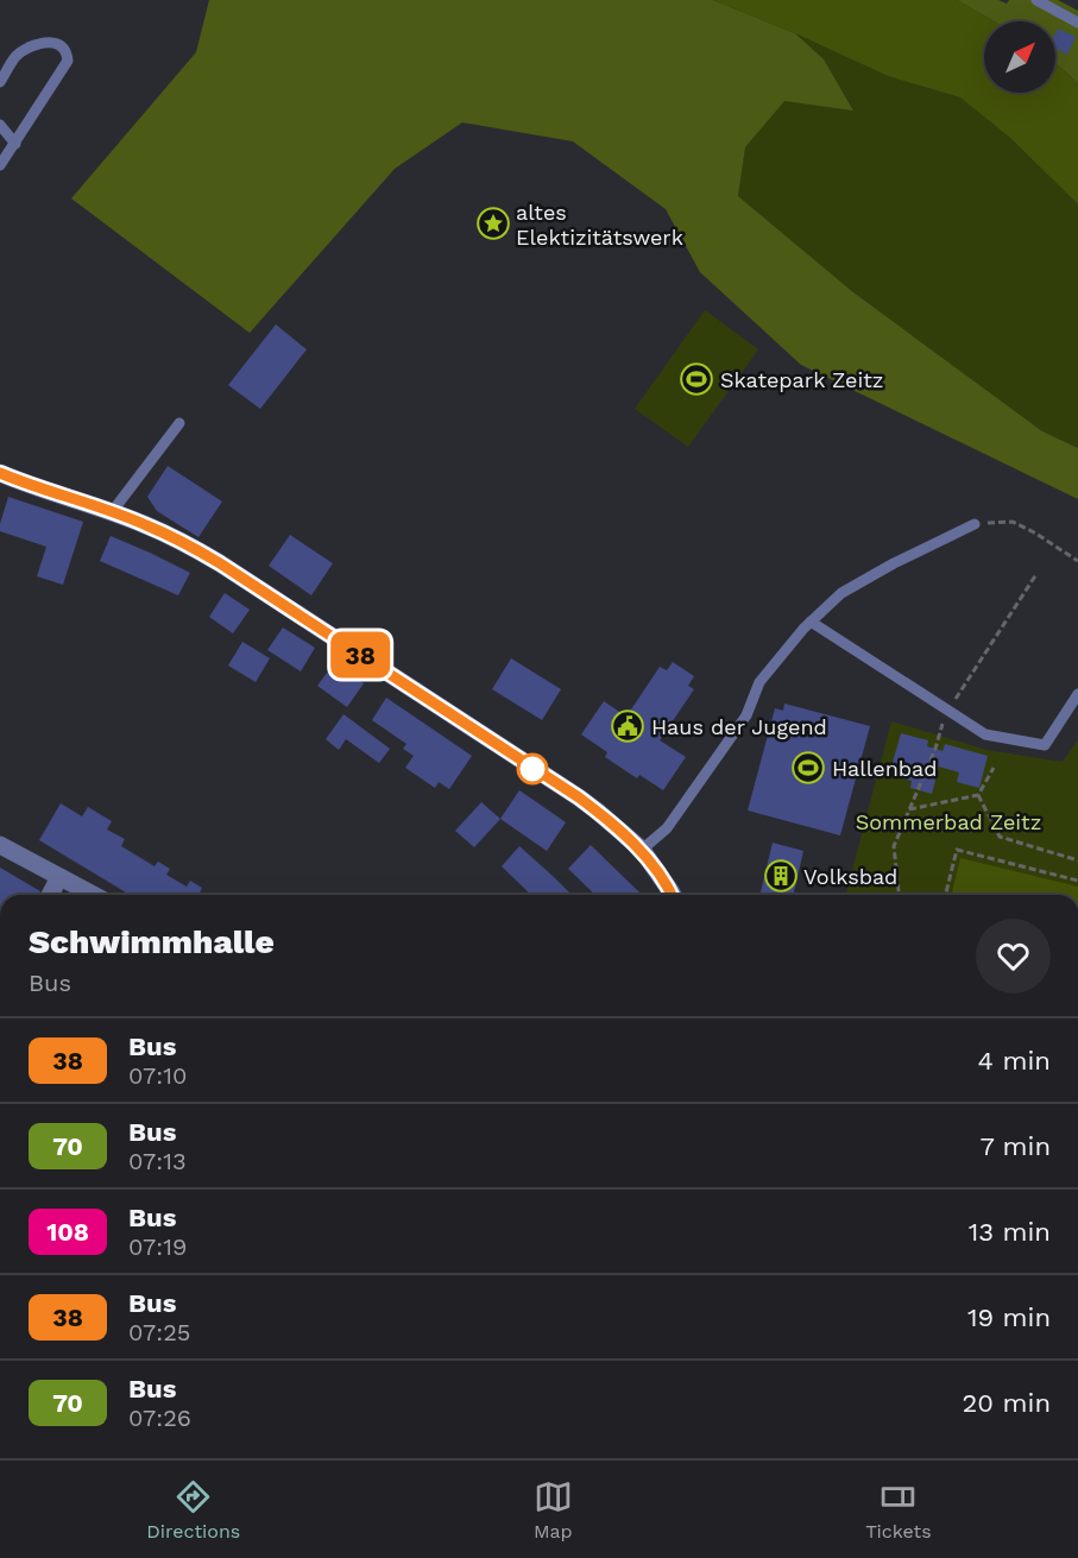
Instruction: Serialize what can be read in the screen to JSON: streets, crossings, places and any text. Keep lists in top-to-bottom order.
{
  "parks": ["Sommerbad Zeitz"],
  "places": {
    "place": ["altes Elektizitätswerk"],
    "sports": ["Skatepark Zeitz", "Hallenbad"],
    "public building": ["Haus der Jugend"],
    "building": ["Volksbad"]
  },
  "lines": ["bus line 38"],
  "north": "top right",
  "page": {
    "on_map": "38",
    "heading": ["Schwimmhalle", "Bus"],
    "list": [
      {
        "mark": "38",
        "name": "Bus",
        "note": "07:10",
        "value": "4 min"
      },
      {
        "mark": "70",
        "name": "Bus",
        "note": "07:13",
        "value": "7 min"
      },
      {
        "mark": "108",
        "name": "Bus",
        "note": "07:19",
        "value": "13 min"
      },
      {
        "mark": "38",
        "name": "Bus",
        "note": "07:25",
        "value": "19 min"
      },
      {
        "mark": "70",
        "name": "Bus",
        "note": "07:26",
        "value": "20 min"
      }
    ],
    "tabs": ["Directions", "Map", "Tickets"]
  }
}
